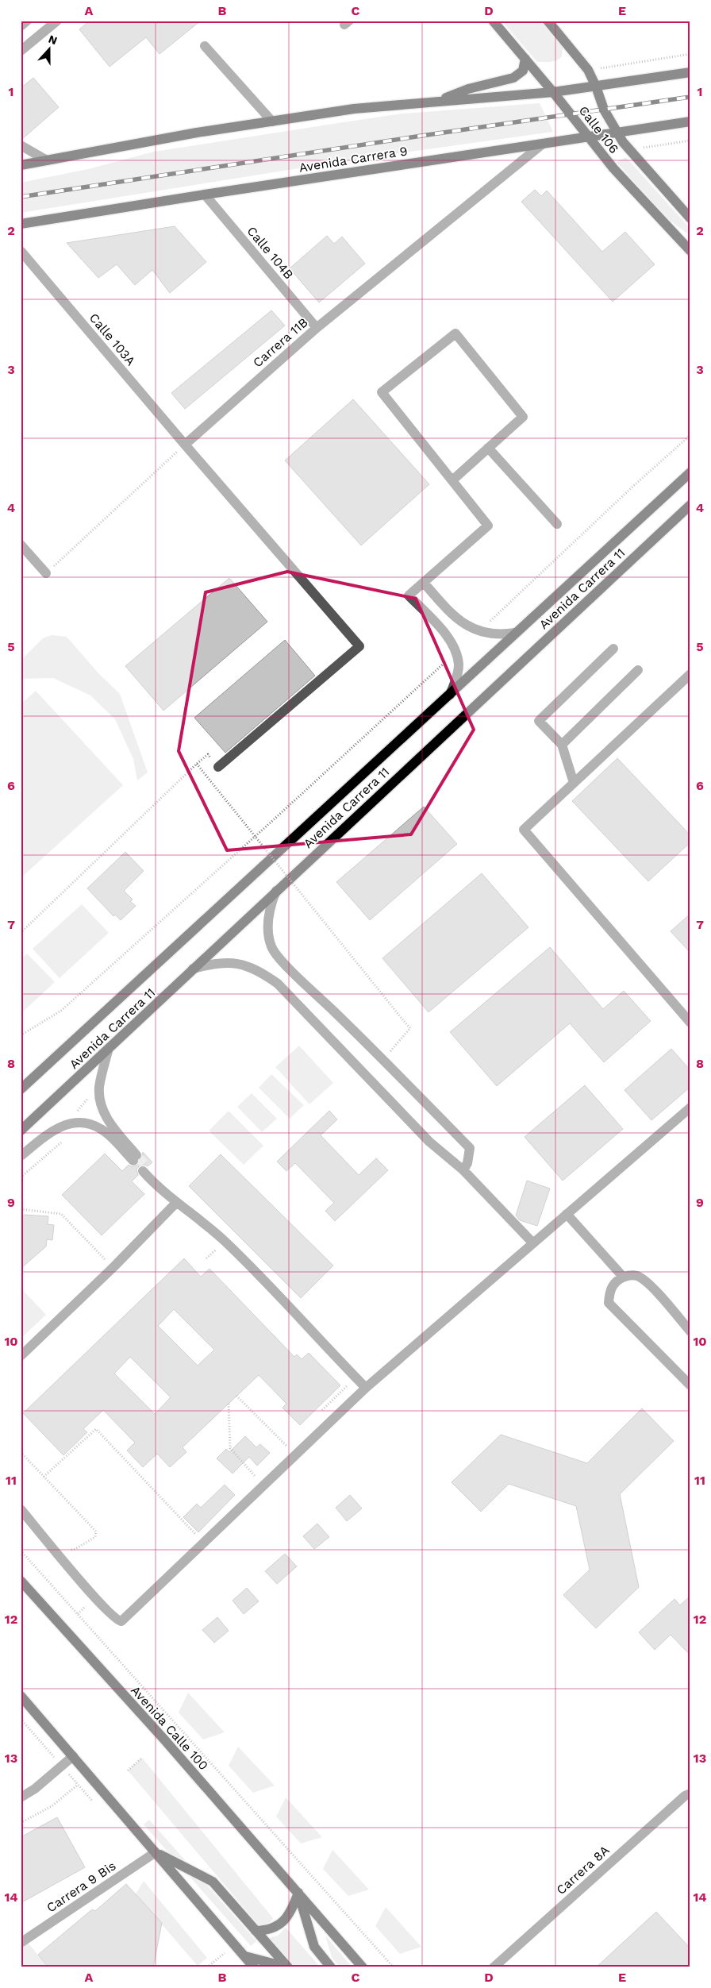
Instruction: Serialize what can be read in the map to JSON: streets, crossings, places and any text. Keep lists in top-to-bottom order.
{
  "streets": {
    "main road": [
      "Calle 106",
      "Avenida Carrera 9",
      "Avenida Carrera 11",
      "Avenida Calle 100"
    ],
    "street": [
      "Calle 104B",
      "Calle 103A",
      "Carrera 11B",
      "Carrera 8A",
      "Carrera 9 Bis"
    ]
  },
  "crossings": [
    ["Calle 106", "Avenida Carrera 9"],
    ["Avenida Carrera 9", "Calle 104B"],
    ["Avenida Carrera 9", "Carrera 11B"],
    ["Calle 104B", "Carrera 11B"],
    ["Calle 103A", "Carrera 11B"]
  ],
  "north": "top",
  "grid": {
    "columns": [
      "A",
      "B",
      "C",
      "D",
      "E"
    ],
    "rows": [
      "1",
      "2",
      "3",
      "4",
      "5",
      "6",
      "7",
      "8",
      "9",
      "10",
      "11",
      "12",
      "13",
      "14"
    ]
  }
}
